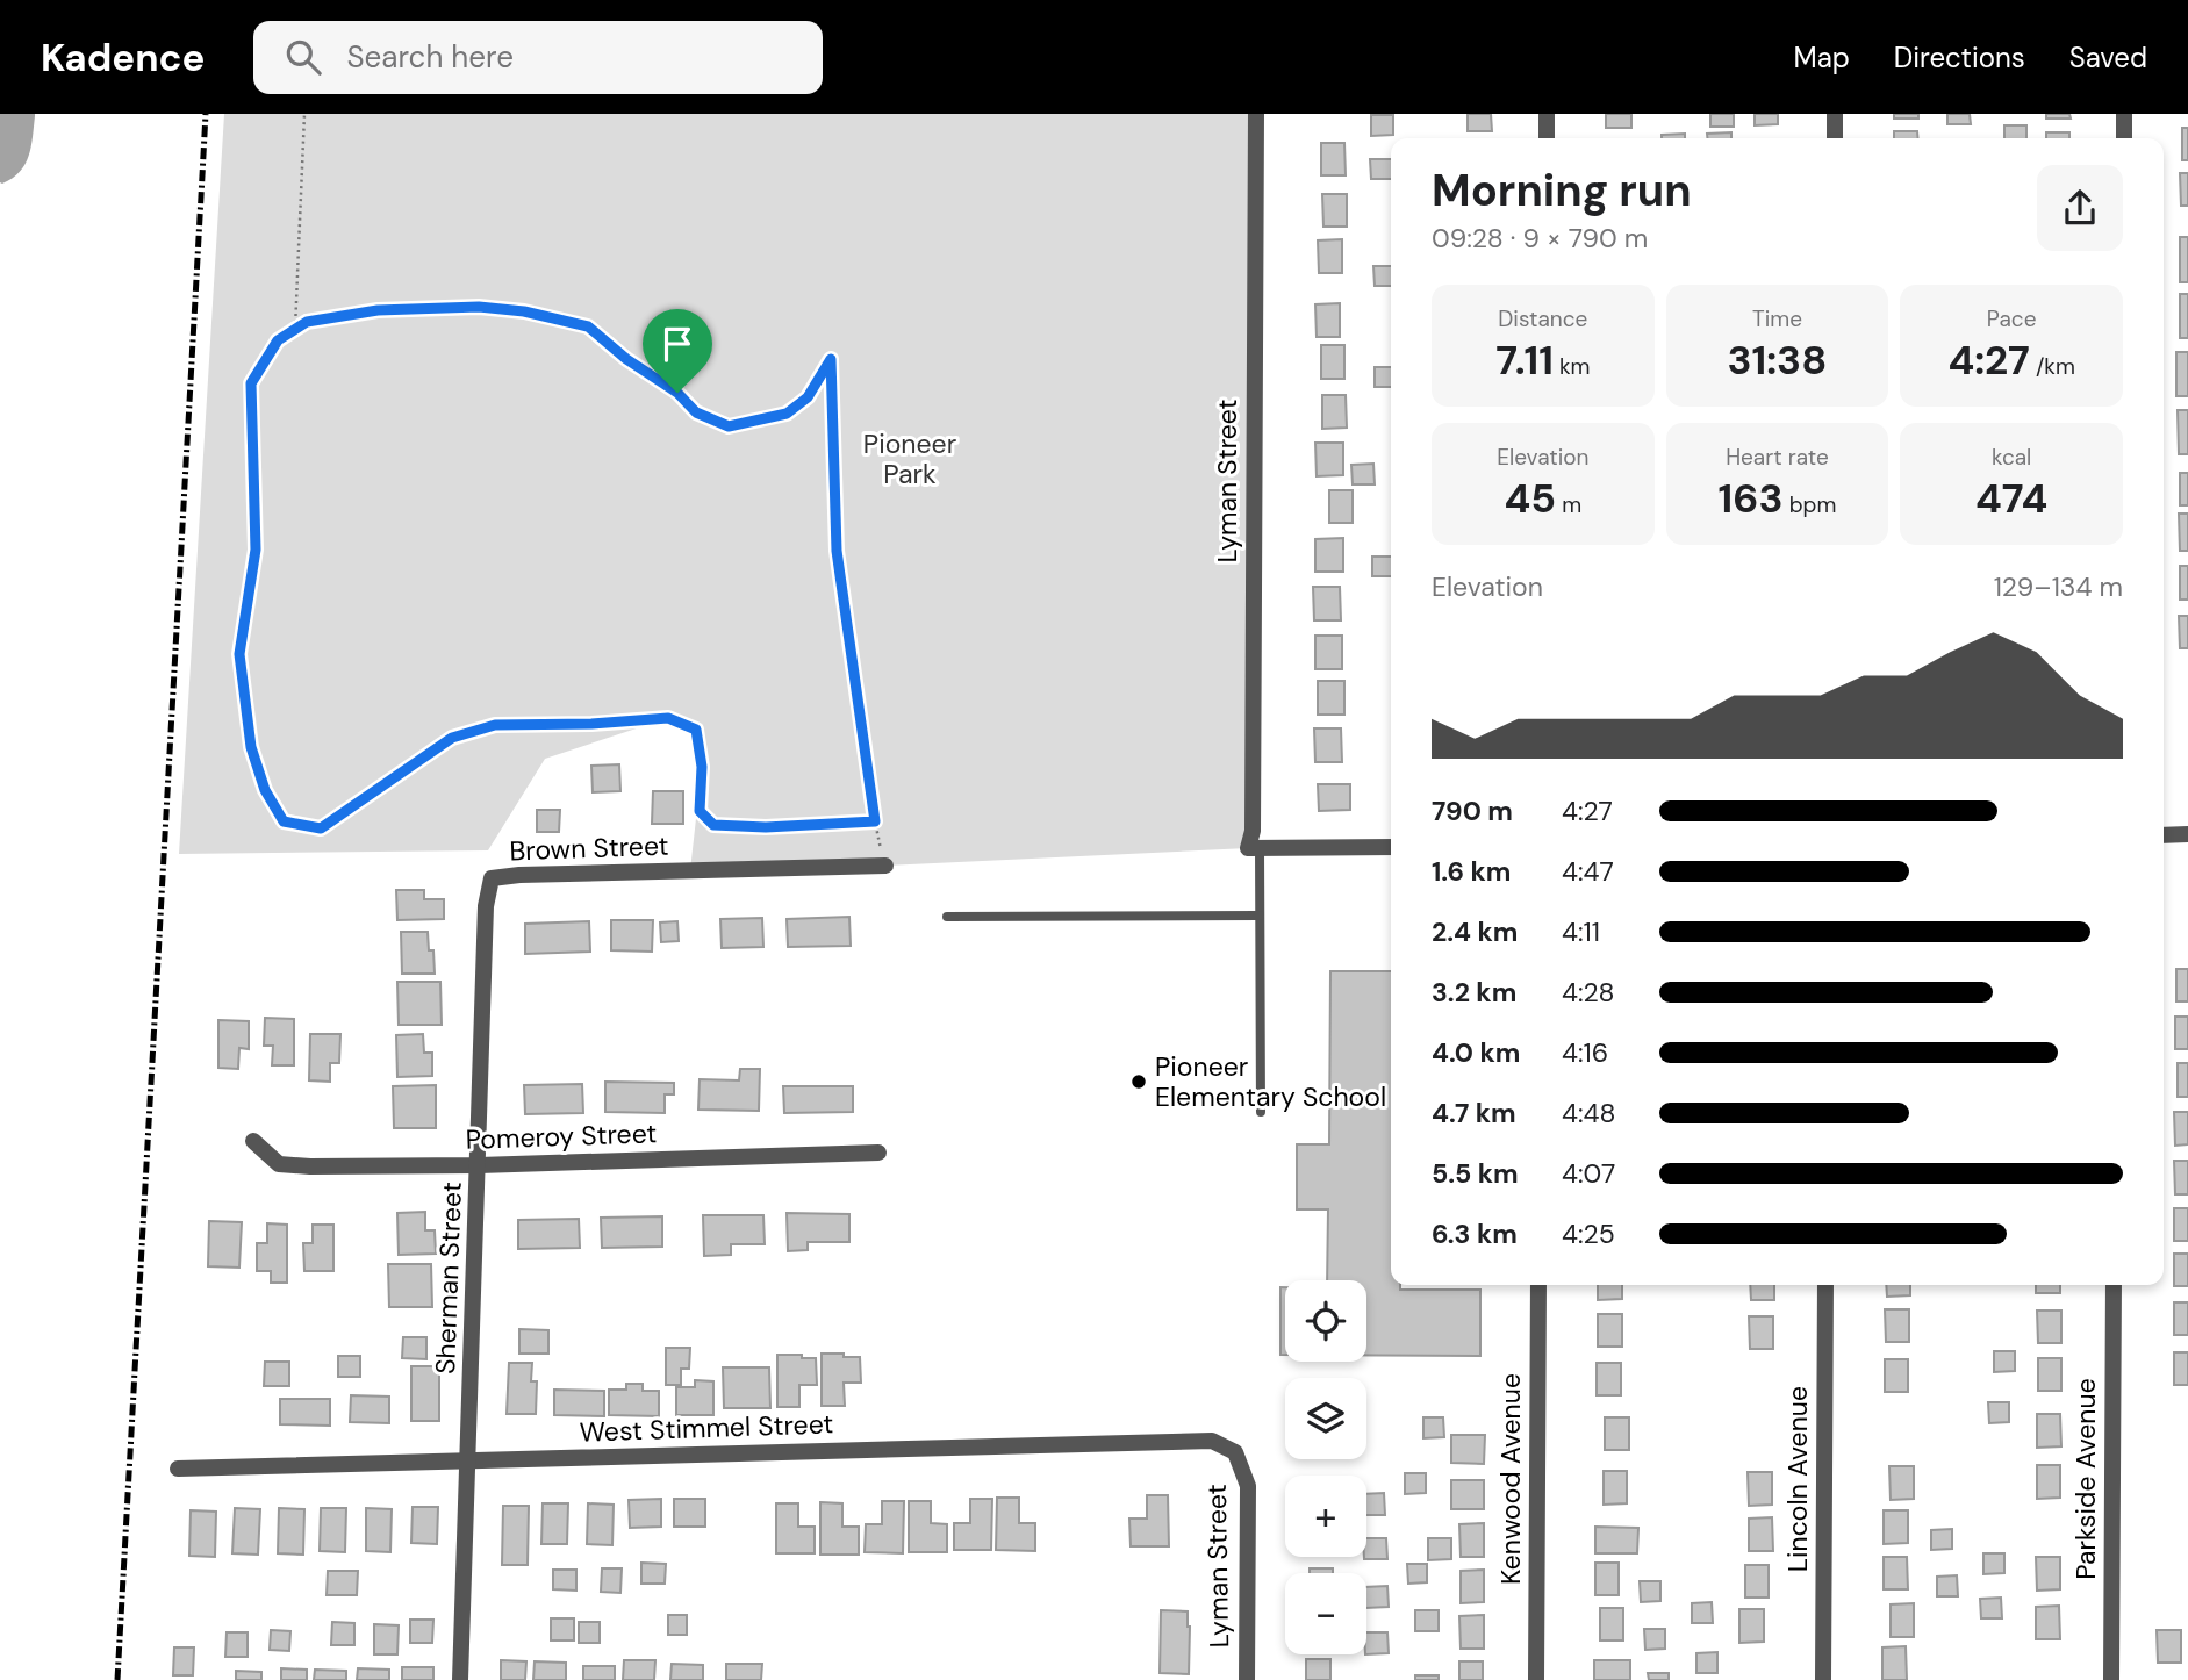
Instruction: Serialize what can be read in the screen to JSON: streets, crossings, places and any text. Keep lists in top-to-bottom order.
{
  "streets": {
    "street": [
      "Lyman Street",
      "Brown Street",
      "Pomeroy Street",
      "Sherman Street",
      "West Stimmel Street",
      "Kenwood Avenue",
      "Lincoln Avenue",
      "Parkside Avenue"
    ]
  },
  "crossings": [
    ["Lyman Street", "West Stimmel Street"],
    ["Brown Street", "Sherman Street"],
    ["Pomeroy Street", "Sherman Street"],
    ["Sherman Street", "West Stimmel Street"]
  ],
  "parks": ["Pioneer Park"],
  "places": ["Pioneer Elementary School"],
  "page": {
    "header": "Kadence",
    "search": "Search here",
    "nav": ["Map", "Directions", "Saved"],
    "heading": ["Morning run", "09:28 · 9 × 790 m"],
    "stats": [
      ["Distance", "7.11 km"],
      ["Time", "31:38"],
      ["Pace", "4:27 /km"],
      ["Elevation", "45 m"],
      ["Heart rate", "163 bpm"],
      ["kcal", "474"]
    ],
    "chart": ["Elevation", "129–134 m"],
    "list": [
      {
        "name": "790 m",
        "note": "4:27"
      },
      {
        "name": "1.6 km",
        "note": "4:47"
      },
      {
        "name": "2.4 km",
        "note": "4:11"
      },
      {
        "name": "3.2 km",
        "note": "4:28"
      },
      {
        "name": "4.0 km",
        "note": "4:16"
      },
      {
        "name": "4.7 km",
        "note": "4:48"
      },
      {
        "name": "5.5 km",
        "note": "4:07"
      },
      {
        "name": "6.3 km",
        "note": "4:25"
      }
    ],
    "map_buttons": ["+", "−"]
  }
}
